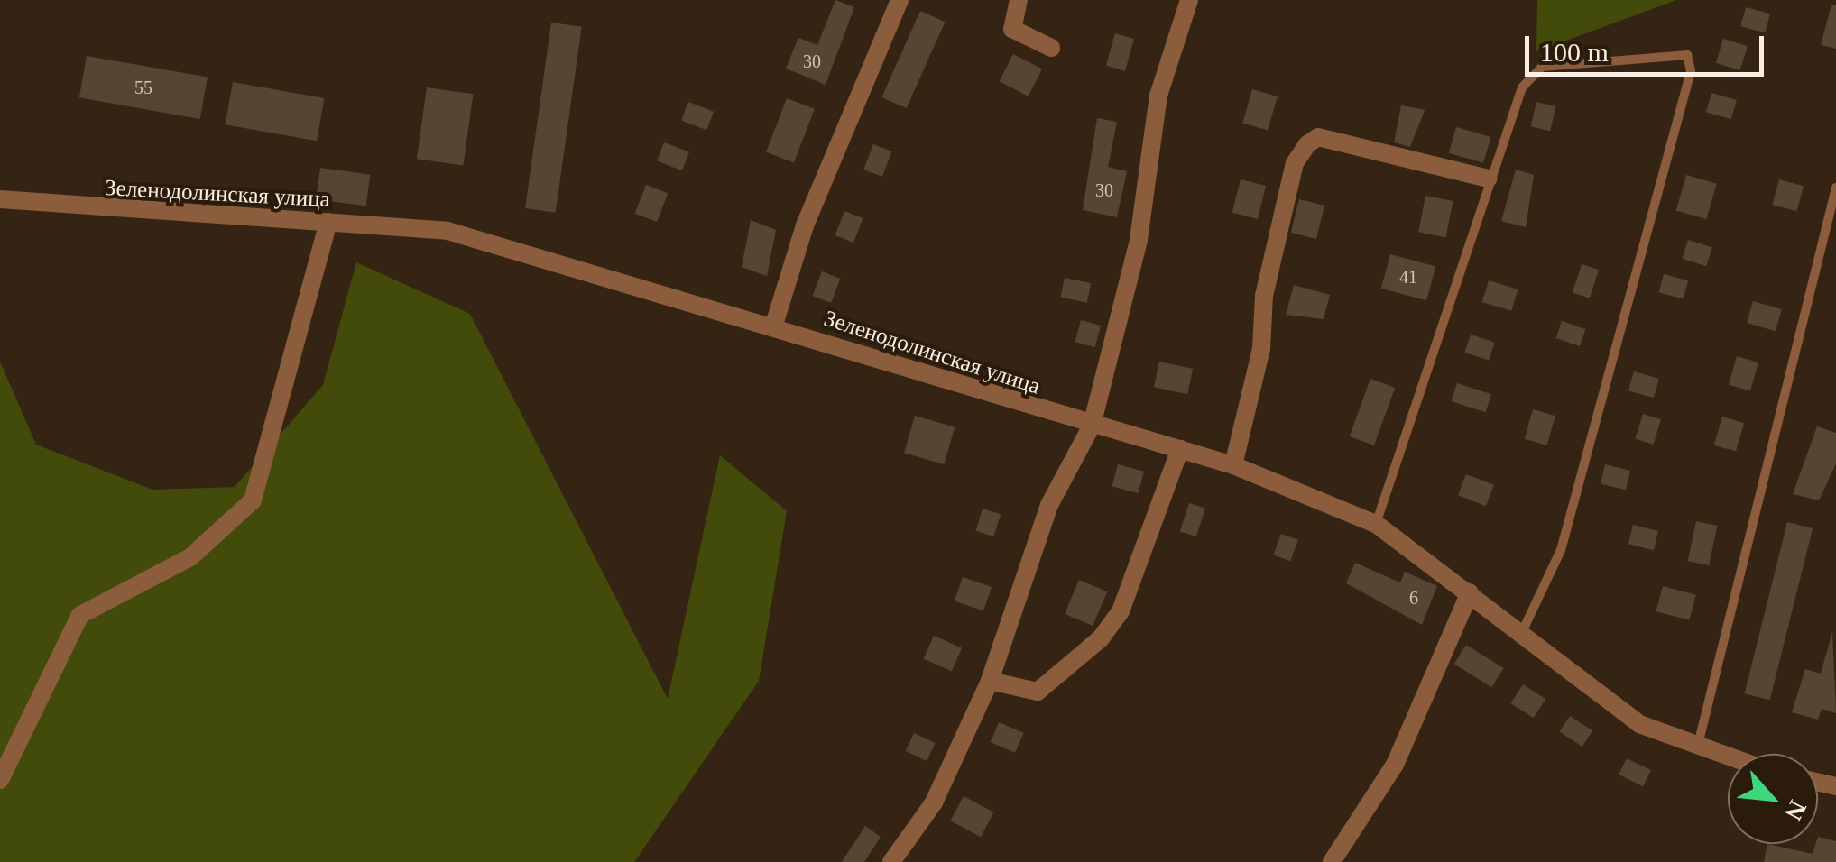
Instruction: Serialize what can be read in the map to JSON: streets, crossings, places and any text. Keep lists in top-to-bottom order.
{
  "streets": {
    "street": ["Зеленодолинская улица"]
  },
  "house_numbers": [
    "30",
    "55",
    "30",
    "41",
    "6"
  ],
  "scale_bar": "100 m",
  "north": "bottom right"
}
